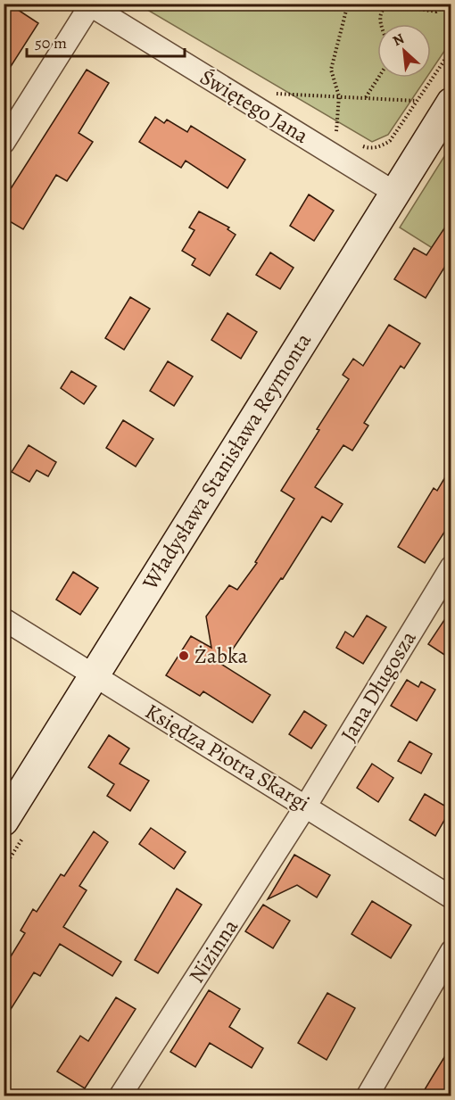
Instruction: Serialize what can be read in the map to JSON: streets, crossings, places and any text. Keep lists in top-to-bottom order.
{
  "streets": {
    "main road": ["Władysława Stanisława Reymonta"],
    "street": [
      "Świętego Jana",
      "Jana Długosza",
      "Księdza Piotra Skargi",
      "Nizinna"
    ]
  },
  "crossings": [
    ["Świętego Jana", "Władysława Stanisława Reymonta"],
    ["Władysława Stanisława Reymonta", "Księdza Piotra Skargi"],
    ["Jana Długosza", "Księdza Piotra Skargi"],
    ["Jana Długosza", "Nizinna"],
    ["Księdza Piotra Skargi", "Nizinna"]
  ],
  "places": ["Żabka"],
  "scale_bar": "50 m",
  "north": "top left"
}
